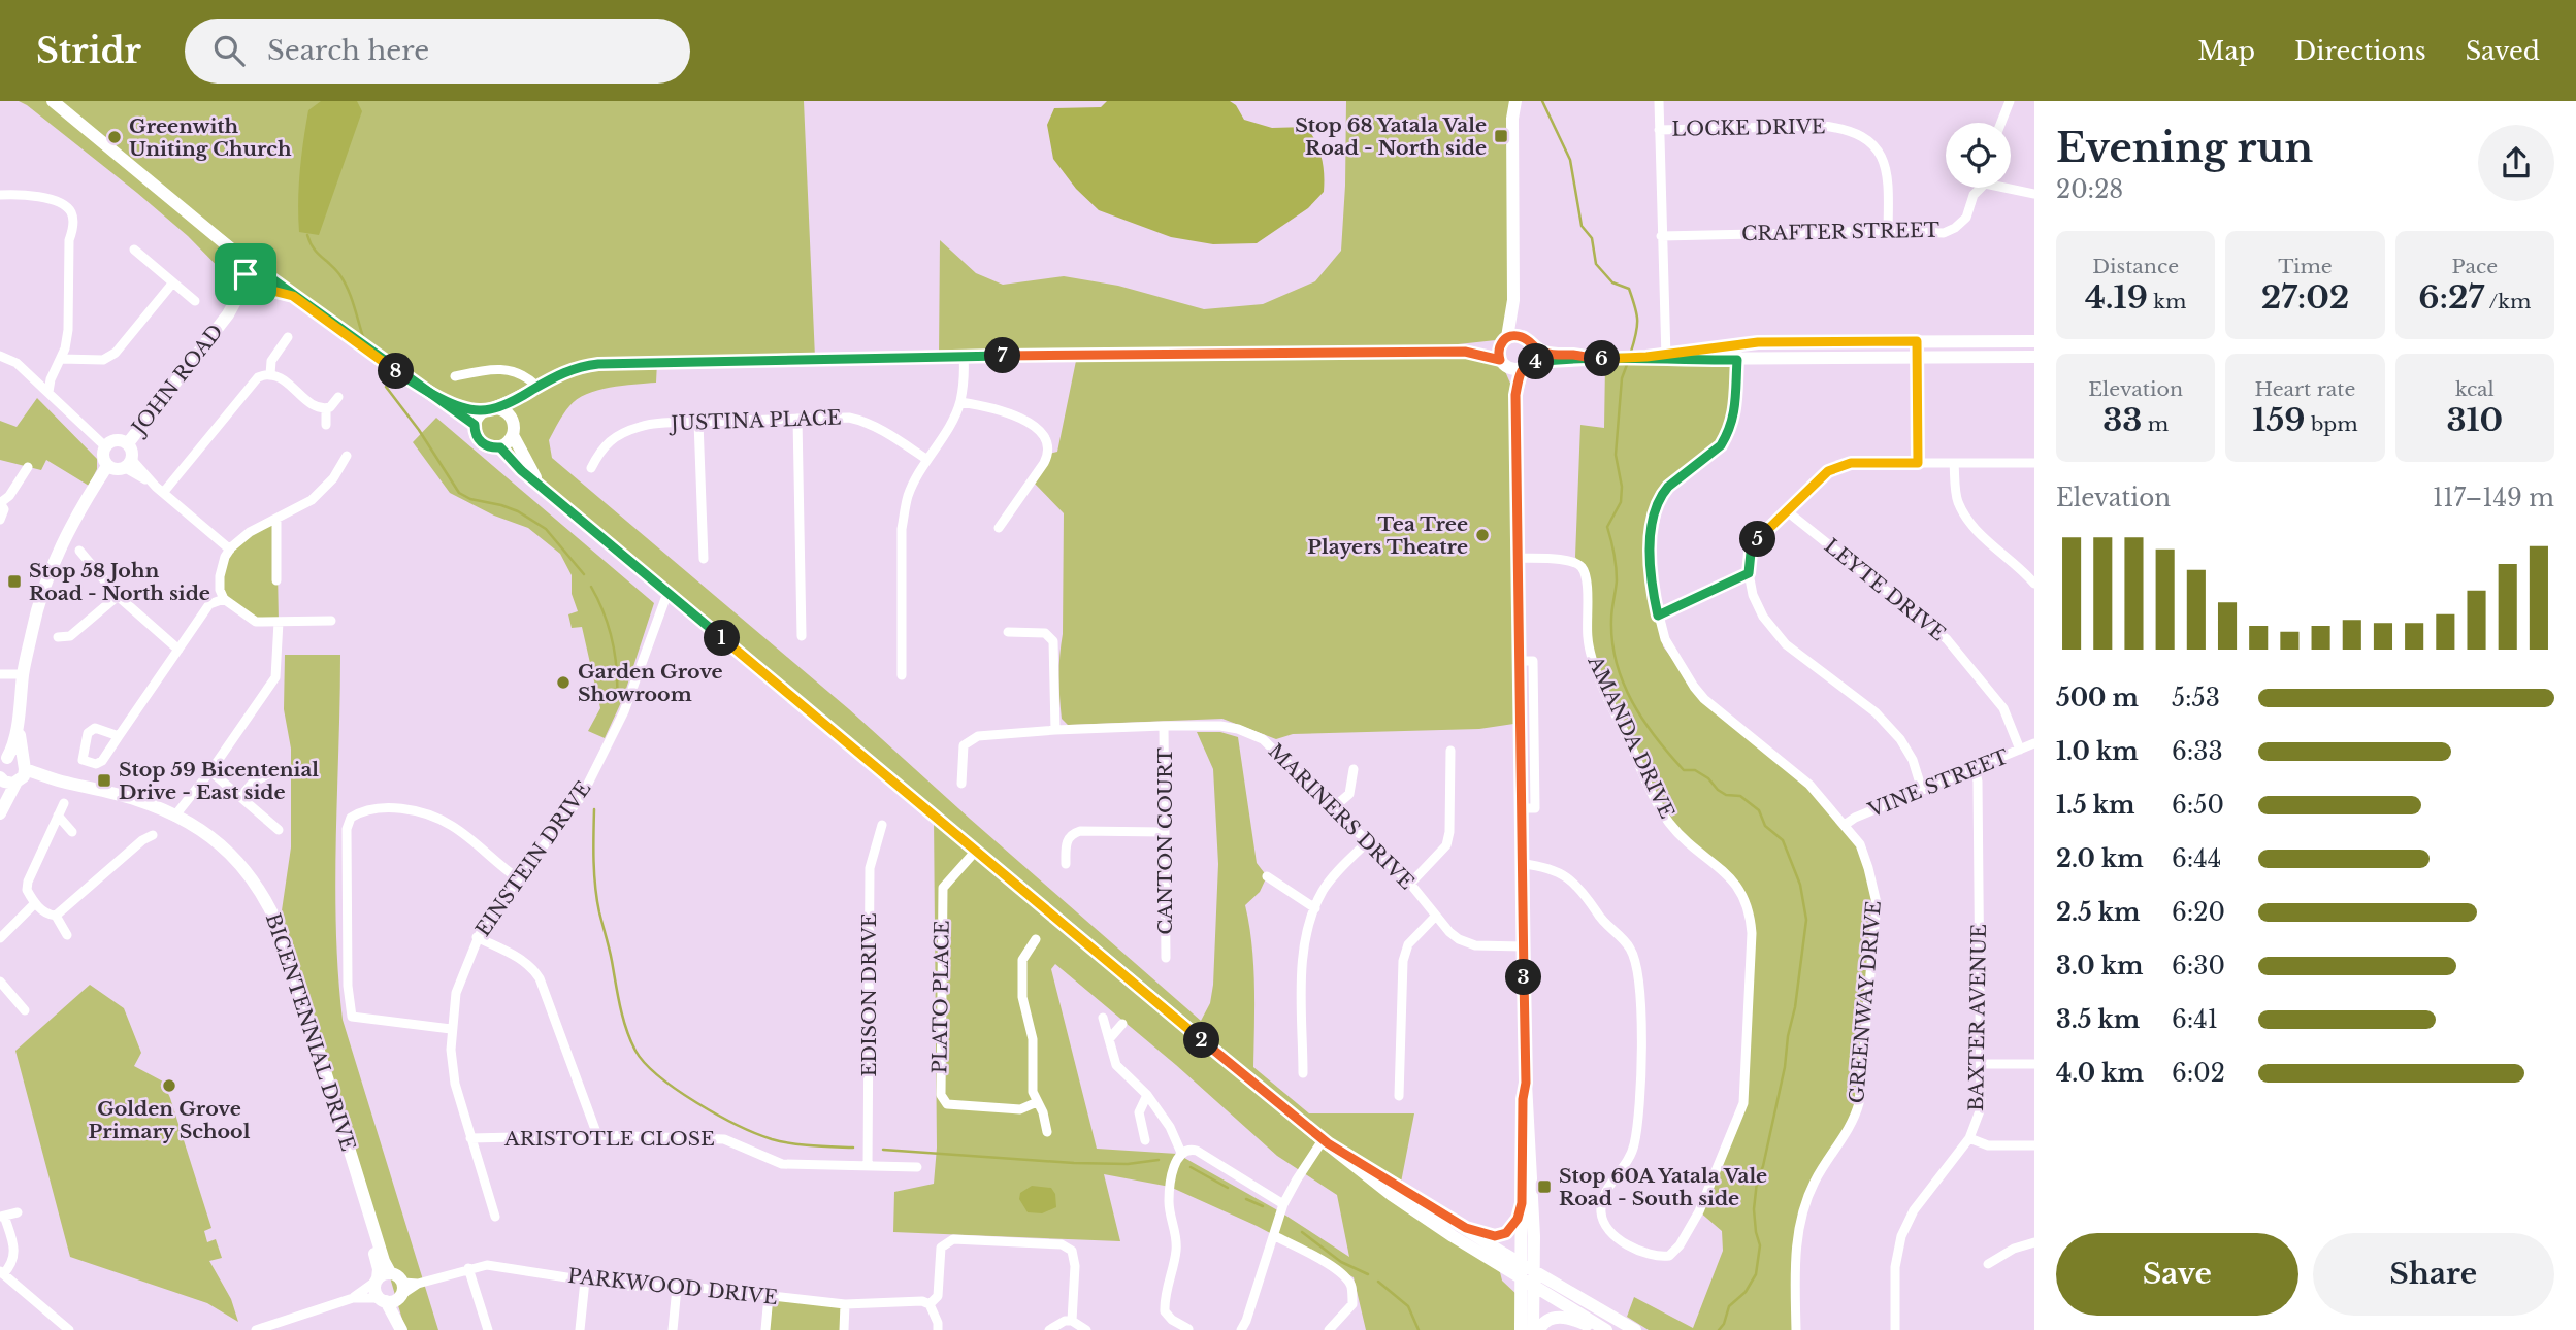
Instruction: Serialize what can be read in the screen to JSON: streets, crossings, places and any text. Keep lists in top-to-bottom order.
{
  "streets": {
    "main road": ["JOHN ROAD", "BICENTENNIAL DRIVE"],
    "street": [
      "LOCKE DRIVE",
      "CRAFTER STREET",
      "JUSTINA PLACE",
      "LEYTE DRIVE",
      "AMANDA DRIVE",
      "VINE STREET",
      "MARINERS DRIVE",
      "CANTON COURT",
      "EINSTEIN DRIVE",
      "EDISON DRIVE",
      "PLATO PLACE",
      "GREENWAY DRIVE",
      "BAXTER AVENUE",
      "ARISTOTLE CLOSE",
      "PARKWOOD DRIVE"
    ]
  },
  "crossings": [
    ["LOCKE DRIVE", "CRAFTER STREET"],
    ["LEYTE DRIVE", "VINE STREET"],
    ["VINE STREET", "GREENWAY DRIVE"],
    ["VINE STREET", "BAXTER AVENUE"],
    ["MARINERS DRIVE", "CANTON COURT"],
    ["EINSTEIN DRIVE", "ARISTOTLE CLOSE"],
    ["EDISON DRIVE", "ARISTOTLE CLOSE"],
    ["BICENTENNIAL DRIVE", "PARKWOOD DRIVE"]
  ],
  "places": {
    "transit": [
      "Stop 68 Yatala Vale Road - North side",
      "Stop 58 John Road - North side",
      "Stop 59 Bicentenial Drive - East side",
      "Stop 60A Yatala Vale Road - South side"
    ],
    "other": [
      "Greenwith Uniting Church",
      "Tea Tree Players Theatre",
      "Garden Grove Showroom",
      "Golden Grove Primary School"
    ]
  },
  "page": {
    "header": "Stridr",
    "search": "Search here",
    "nav": ["Map", "Directions", "Saved"],
    "heading": ["Evening run", "20:28"],
    "stats": [
      ["Distance", "4.19 km"],
      ["Time", "27:02"],
      ["Pace", "6:27 /km"],
      ["Elevation", "33 m"],
      ["Heart rate", "159 bpm"],
      ["kcal", "310"]
    ],
    "pins": [
      "7",
      "6",
      "4",
      "8",
      "5",
      "1",
      "3",
      "2"
    ],
    "chart": ["Elevation", "117–149 m"],
    "list": [
      {
        "name": "500 m",
        "note": "5:53"
      },
      {
        "name": "1.0 km",
        "note": "6:33"
      },
      {
        "name": "1.5 km",
        "note": "6:50"
      },
      {
        "name": "2.0 km",
        "note": "6:44"
      },
      {
        "name": "2.5 km",
        "note": "6:20"
      },
      {
        "name": "3.0 km",
        "note": "6:30"
      },
      {
        "name": "3.5 km",
        "note": "6:41"
      },
      {
        "name": "4.0 km",
        "note": "6:02"
      }
    ],
    "buttons": ["Save", "Share"]
  }
}
